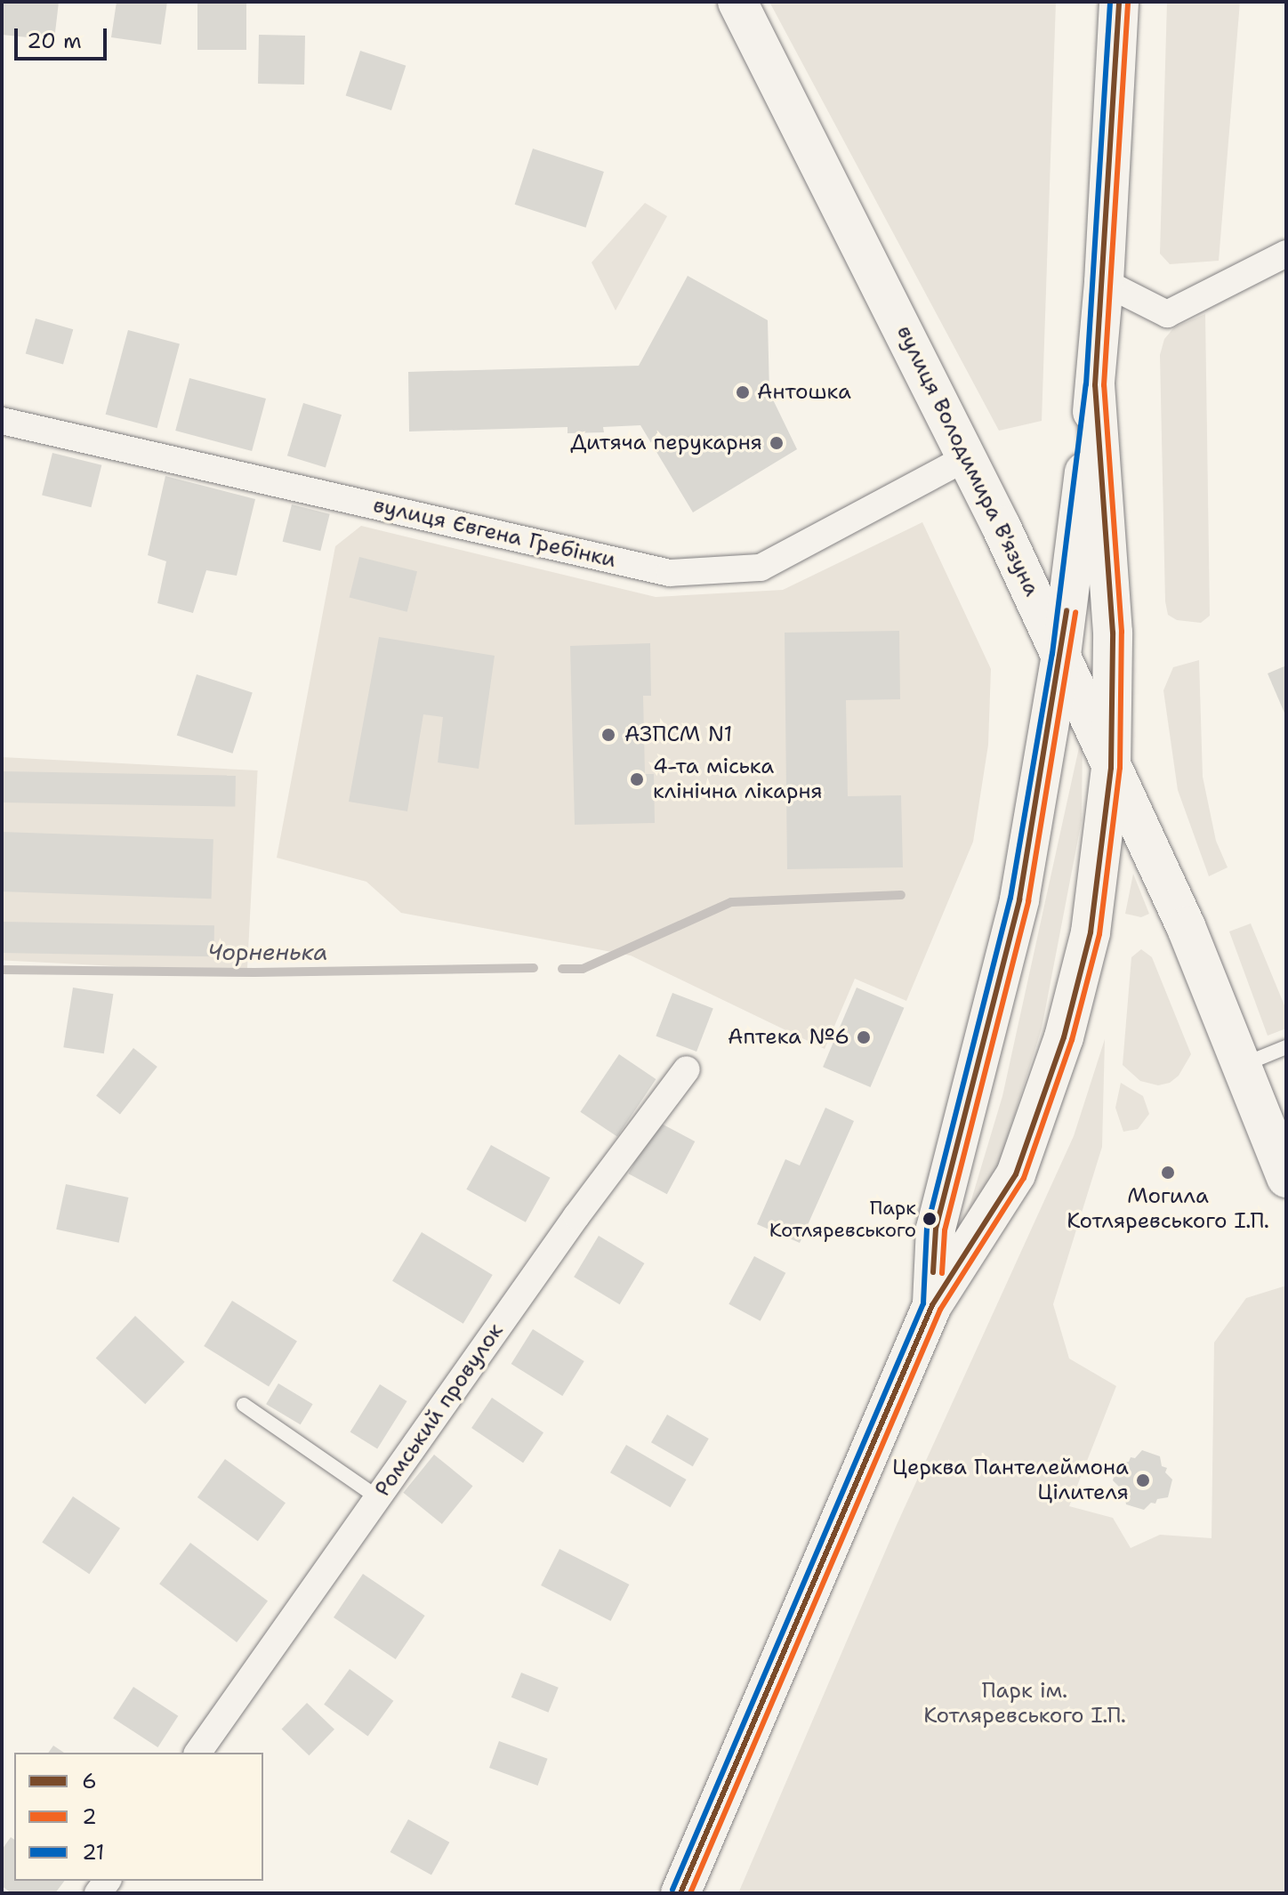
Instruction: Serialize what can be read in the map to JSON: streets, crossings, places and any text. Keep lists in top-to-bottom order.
{
  "streets": {
    "main road": ["вулиця Володимира В'язуна"],
    "street": ["вулиця Євгена Гребінки", "Ромський провулок"]
  },
  "crossings": [
    ["вулиця Володимира В'язуна", "вулиця Євгена Гребінки"]
  ],
  "water": ["Чорненька"],
  "parks": ["Парк ім. Котляревського І.П."],
  "places": [
    "Антошка",
    "Дитяча перукарня",
    "АЗПСМ N1",
    "4-та міська клінічна лікарня",
    "Аптека №6",
    "Могила Котляревського І.П.",
    "Парк Котляревського",
    "Церква Пантелеймона Цілителя"
  ],
  "lines": ["transit line 6", "transit line 21", "transit line 2"],
  "legend": ["6", "2", "21"],
  "scale_bar": "20 m"
}
